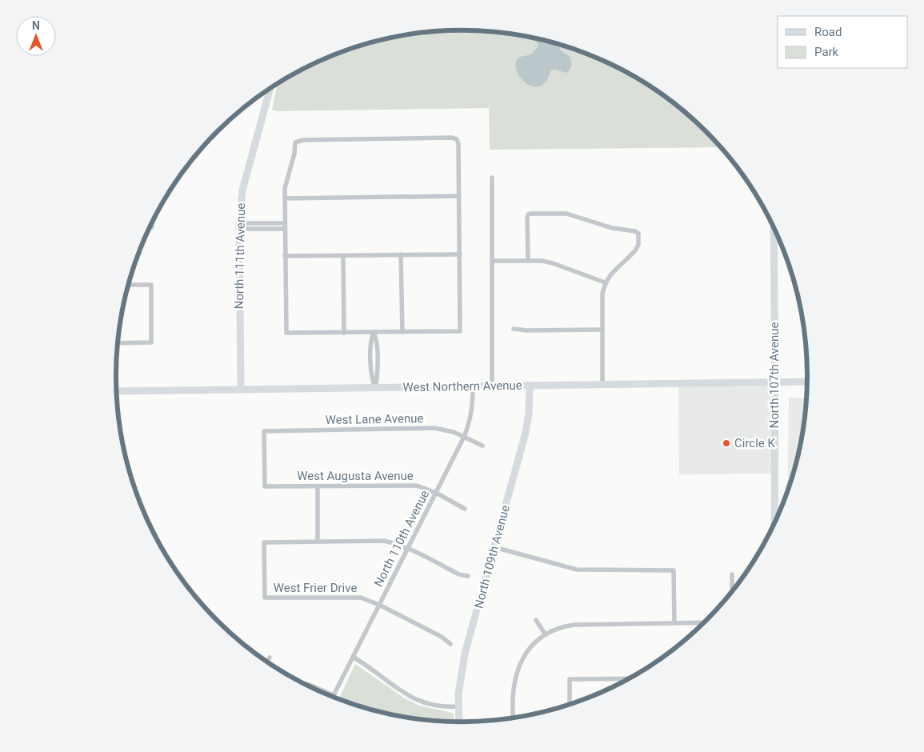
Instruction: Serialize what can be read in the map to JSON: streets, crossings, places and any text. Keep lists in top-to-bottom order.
{
  "streets": {
    "street": [
      "North 111th Avenue",
      "North 107th Avenue",
      "West Northern Avenue",
      "West Lane Avenue",
      "West Augusta Avenue",
      "North 110th Avenue",
      "North 109th Avenue",
      "West Frier Drive"
    ]
  },
  "crossings": [
    ["North 111th Avenue", "West Northern Avenue"],
    ["North 107th Avenue", "West Northern Avenue"],
    ["West Northern Avenue", "North 110th Avenue"],
    ["West Northern Avenue", "North 109th Avenue"],
    ["West Lane Avenue", "West Augusta Avenue"],
    ["West Lane Avenue", "North 110th Avenue"],
    ["West Augusta Avenue", "North 110th Avenue"],
    ["North 110th Avenue", "West Frier Drive"]
  ],
  "places": ["Circle K"],
  "legend": ["Road", "Park"],
  "north": "top"
}
